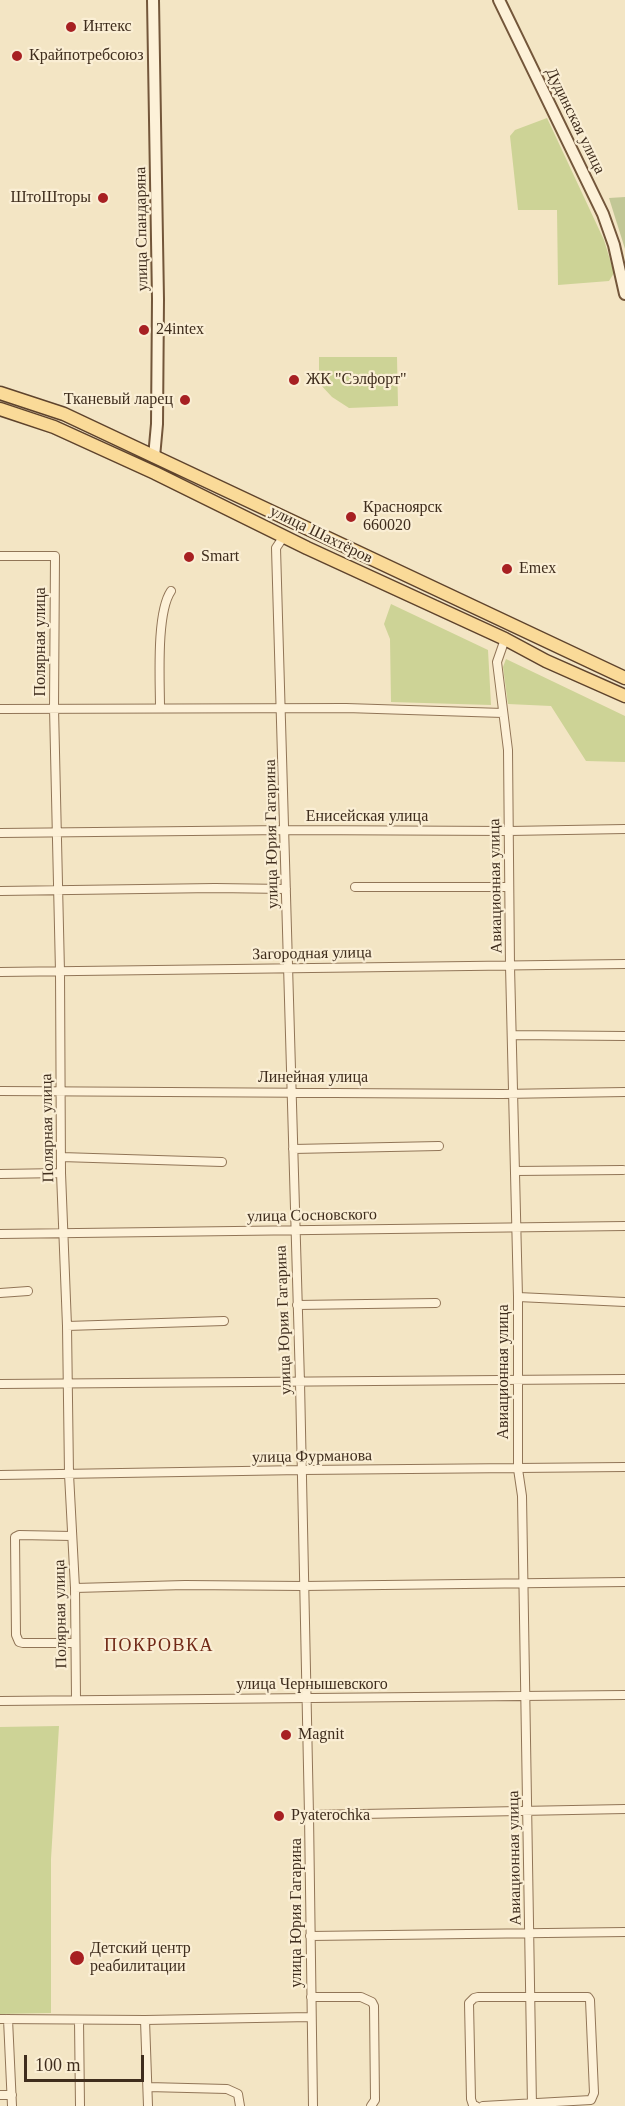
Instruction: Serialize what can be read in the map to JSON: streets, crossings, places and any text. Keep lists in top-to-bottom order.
{
  "streets": {
    "main road": ["улица Шахтёров"],
    "street": [
      "Дудинская улица",
      "улица Спандаряна",
      "Полярная улица",
      "Енисейская улица",
      "улица Юрия Гагарина",
      "Авиационная улица",
      "Загородная улица",
      "Линейная улица",
      "улица Сосновского",
      "улица Фурманова",
      "улица Чернышевского"
    ]
  },
  "crossings": [
    ["улица Спандаряна", "улица Шахтёров"],
    ["улица Шахтёров", "улица Юрия Гагарина"],
    ["улица Шахтёров", "Авиационная улица"],
    ["Полярная улица", "Енисейская улица"],
    ["Полярная улица", "Загородная улица"],
    ["Полярная улица", "Линейная улица"],
    ["Полярная улица", "улица Сосновского"],
    ["Полярная улица", "улица Фурманова"],
    ["Полярная улица", "улица Чернышевского"],
    ["Енисейская улица", "улица Юрия Гагарина"],
    ["Енисейская улица", "Авиационная улица"],
    ["улица Юрия Гагарина", "Загородная улица"],
    ["улица Юрия Гагарина", "Линейная улица"],
    ["улица Юрия Гагарина", "улица Сосновского"],
    ["улица Юрия Гагарина", "улица Фурманова"],
    ["улица Юрия Гагарина", "улица Чернышевского"],
    ["Авиационная улица", "Загородная улица"],
    ["Авиационная улица", "Линейная улица"],
    ["Авиационная улица", "улица Сосновского"],
    ["Авиационная улица", "улица Фурманова"],
    ["Авиационная улица", "улица Чернышевского"]
  ],
  "districts": ["ПОКРОВКА"],
  "places": [
    "Интекс",
    "Крайпотребсоюз",
    "ШтоШторы",
    "24intex",
    "ЖК \"Сэлфорт\"",
    "Тканевый ларец",
    "Красноярск 660020",
    "Smart",
    "Emex",
    "Magnit",
    "Pyaterochka",
    "Детский центр реабилитации"
  ],
  "scale_bar": "100 m"
}
